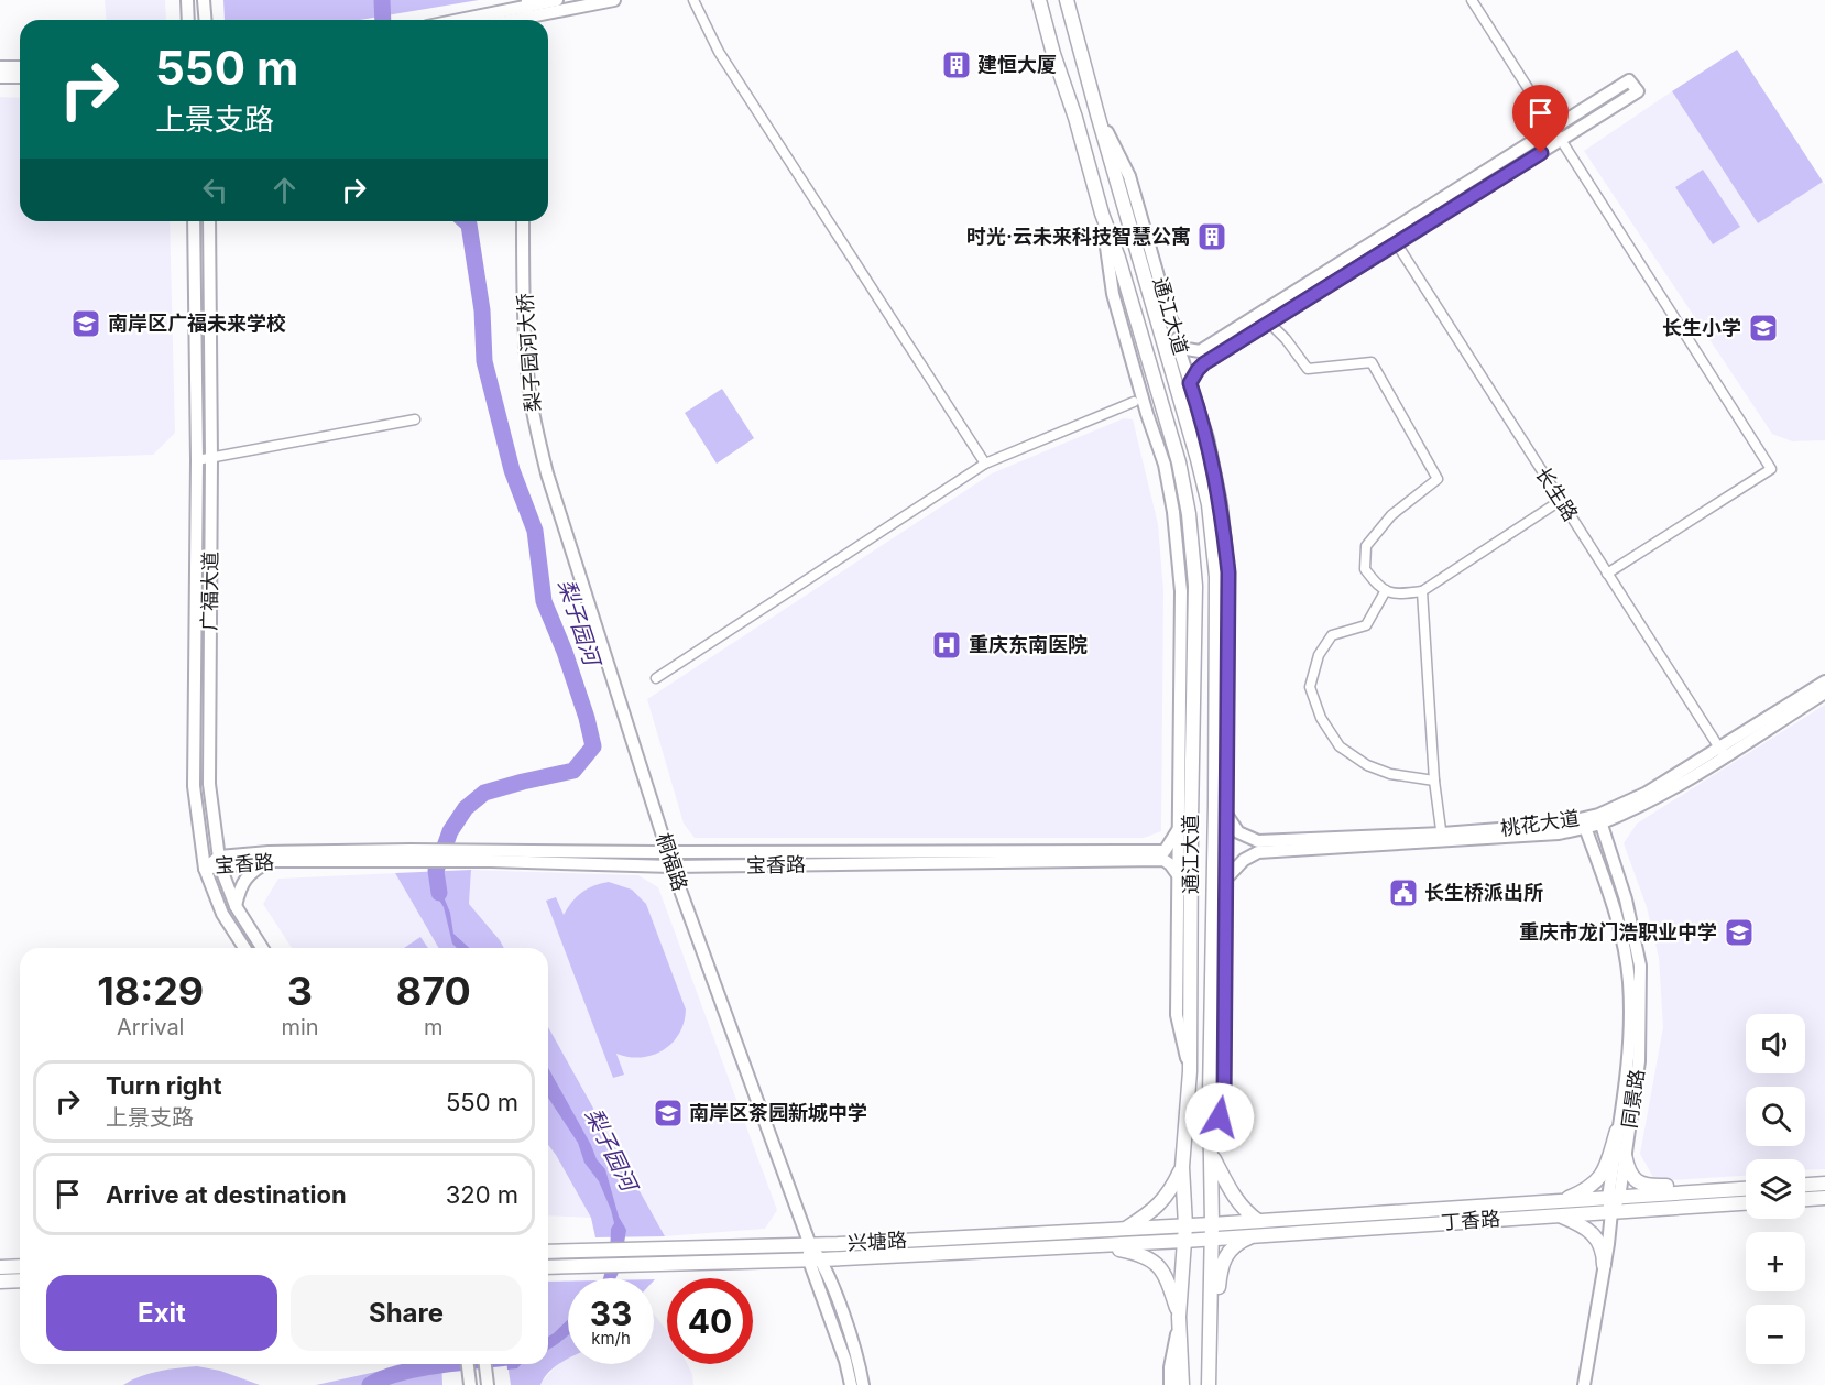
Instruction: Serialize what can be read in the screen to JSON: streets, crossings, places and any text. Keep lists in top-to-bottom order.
{
  "streets": {
    "main road": ["通江大道", "丁香路", "兴塘路"],
    "street": [
      "梨子园河大桥",
      "长生路",
      "广福大道",
      "桃花大道",
      "桐福路",
      "宝香路",
      "同景路"
    ]
  },
  "crossings": [
    ["通江大道", "丁香路"],
    ["通江大道", "兴塘路"],
    ["梨子园河大桥", "桐福路"],
    ["长生路", "桃花大道"],
    ["广福大道", "宝香路"],
    ["桃花大道", "同景路"],
    ["桐福路", "宝香路"],
    ["桐福路", "兴塘路"],
    ["同景路", "丁香路"],
    ["丁香路", "兴塘路"]
  ],
  "water": ["梨子园河"],
  "places": {
    "building": ["建恒大厦", "时光·云未来科技智慧公寓"],
    "school or university": [
      "南岸区广福未来学校",
      "长生小学",
      "重庆市龙门浩职业中学",
      "南岸区茶园新城中学"
    ],
    "hospital": ["重庆东南医院"],
    "public building": ["长生桥派出所"]
  },
  "page": {
    "turn": ["550 m", "上景支路"],
    "eta": [
      "18:29",
      "Arrival",
      "3",
      "min",
      "870",
      "m"
    ],
    "map_buttons": ["+", "−"],
    "list": [
      {
        "name": "Turn right",
        "note": "上景支路",
        "value": "550 m"
      },
      {
        "name": "Arrive at destination",
        "value": "320 m"
      }
    ],
    "buttons": ["Exit", "Share"],
    "speed": "33 km/h",
    "limit": "40"
  }
}
